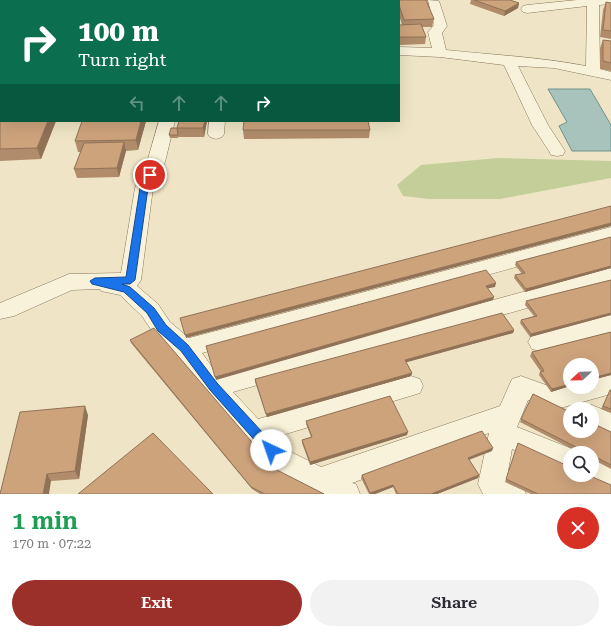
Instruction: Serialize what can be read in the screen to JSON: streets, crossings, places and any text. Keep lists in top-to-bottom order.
{
  "north": "left",
  "page": {
    "turn": ["100 m", "Turn right"],
    "heading": ["1 min", "170 m · 07:22"],
    "buttons": ["Exit", "Share"]
  }
}
